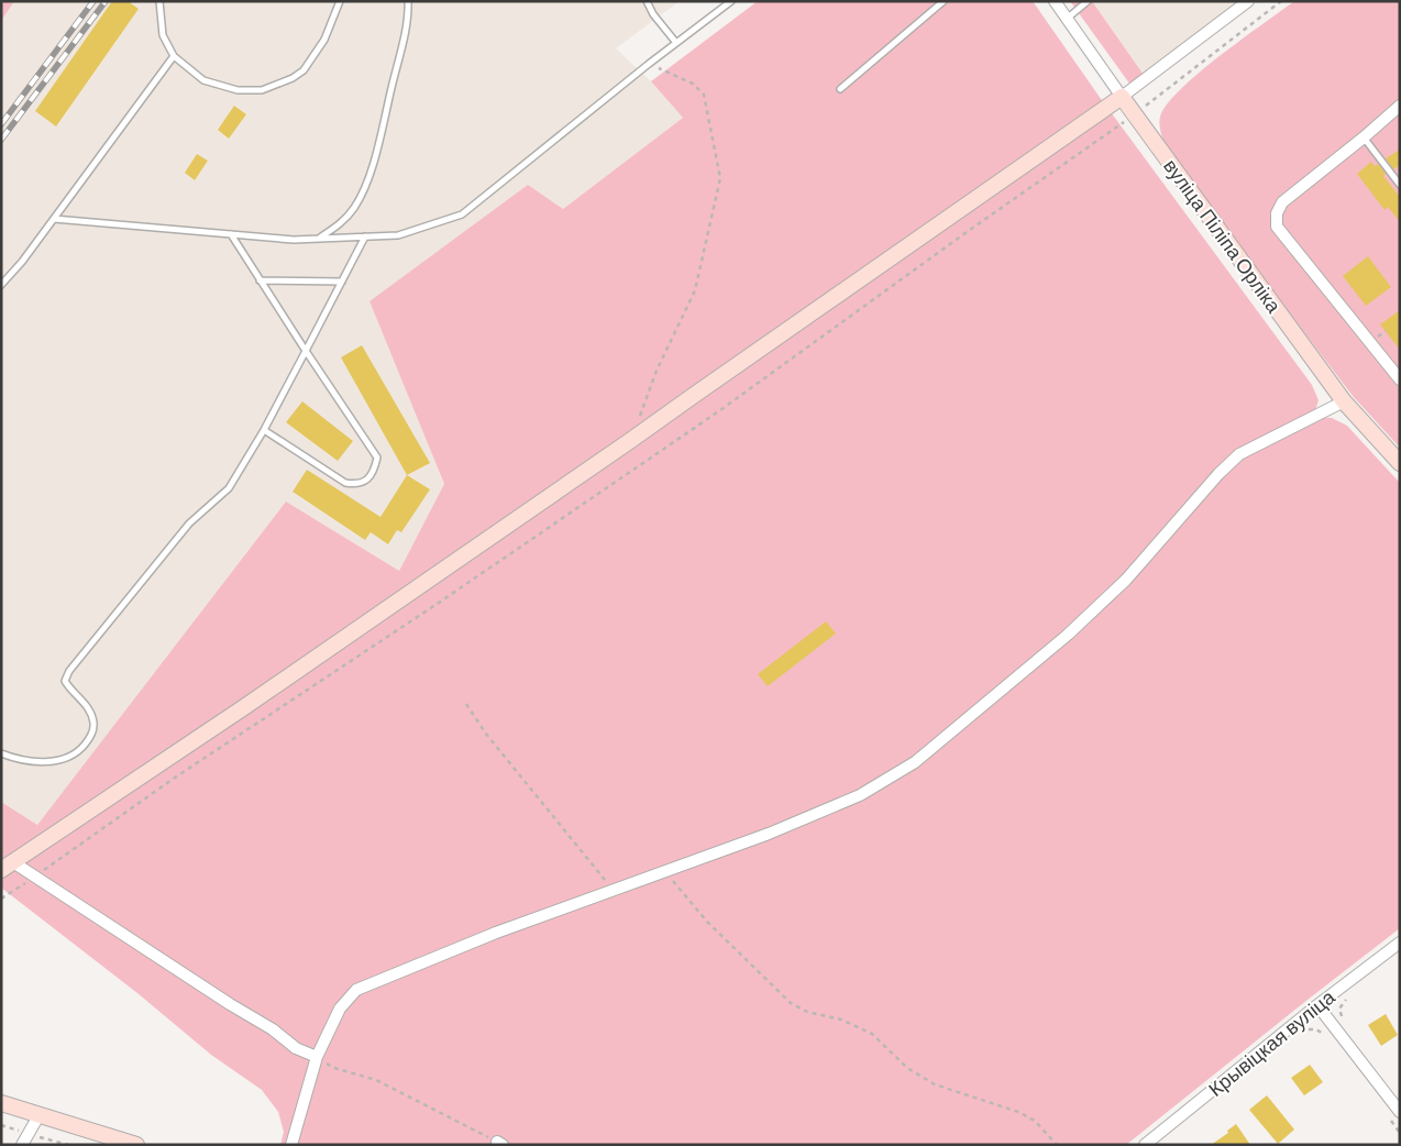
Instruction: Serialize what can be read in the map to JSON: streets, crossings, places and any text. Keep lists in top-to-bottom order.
{
  "streets": {
    "street": ["вуліца Піліпа Орліка", "Крывіцкая вуліца"]
  }
}
